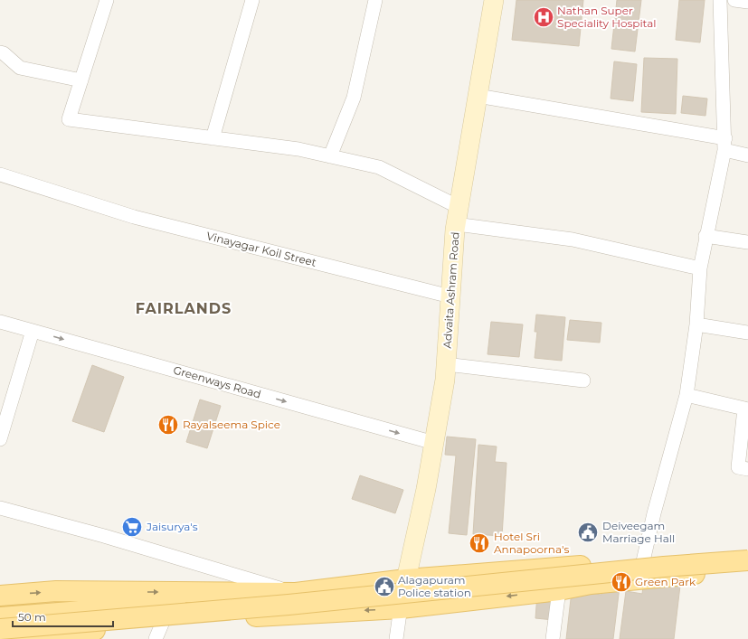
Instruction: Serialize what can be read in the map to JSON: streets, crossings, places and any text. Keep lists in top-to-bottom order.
{
  "streets": {
    "street": ["Vinayagar Koil Street", "Advaita Ashram Road", "Greenways Road"]
  },
  "crossings": [
    ["Vinayagar Koil Street", "Advaita Ashram Road"],
    ["Advaita Ashram Road", "Greenways Road"]
  ],
  "one_way": ["Greenways Road"],
  "districts": ["FAIRLANDS"],
  "places": {
    "hospital": ["Nathan Super Speciality Hospital"],
    "restaurant": ["Rayalseema Spice", "Hotel Sri Annapoorna's", "Green Park"],
    "supermarket": ["Jaisurya's"],
    "public building": ["Deiveegam Marriage Hall", "Alagapuram Police station"]
  },
  "scale_bar": "50 m"
}
